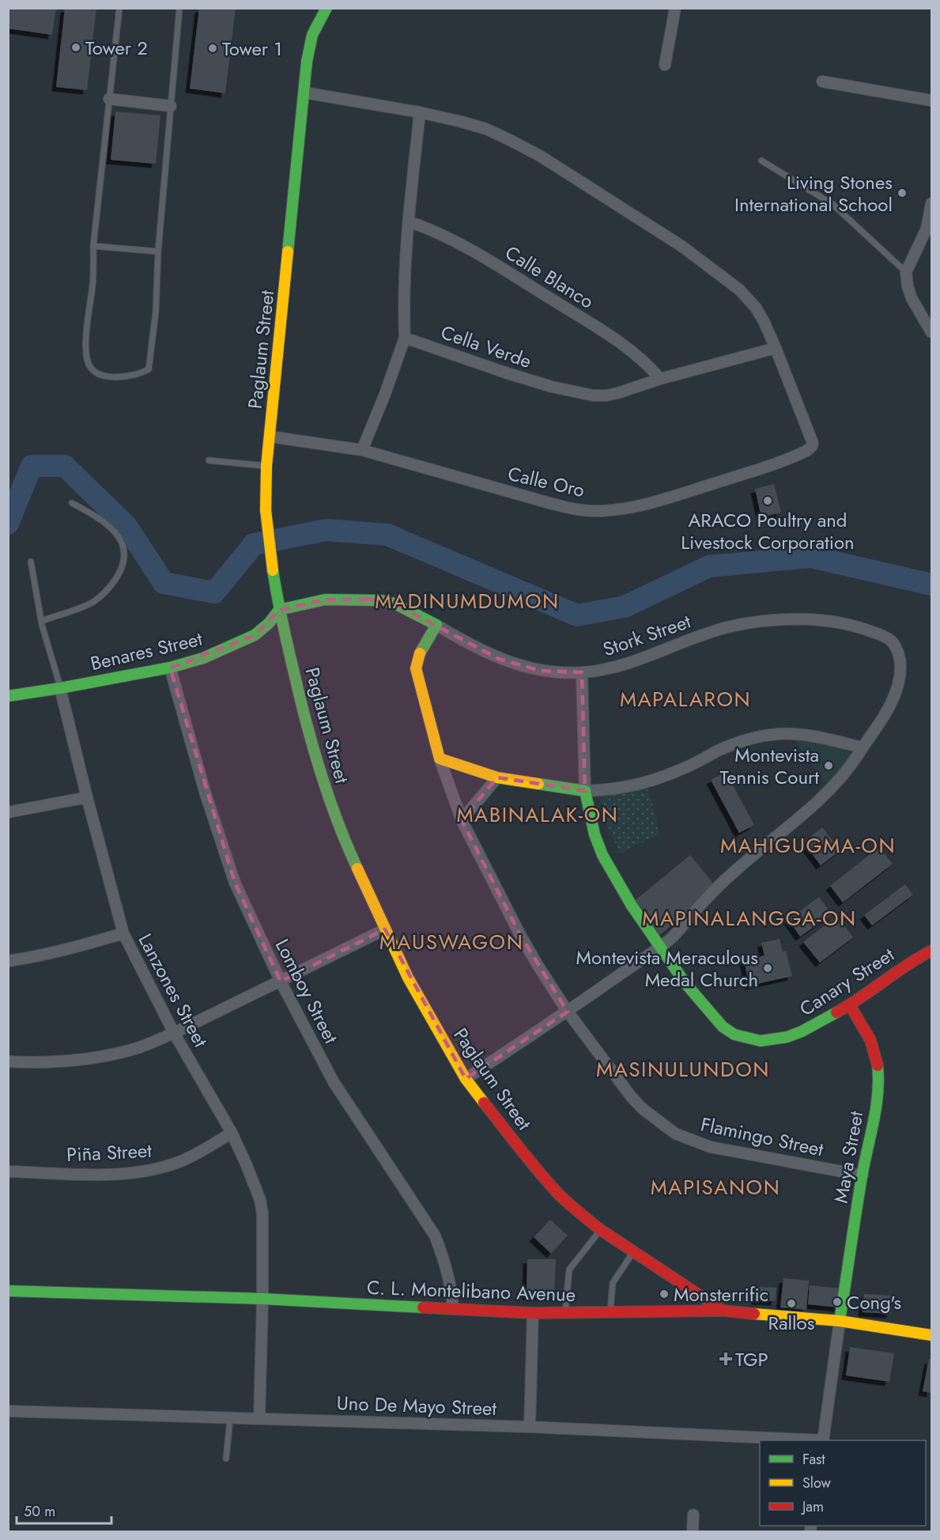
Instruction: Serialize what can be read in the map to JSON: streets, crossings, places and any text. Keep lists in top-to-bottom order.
{
  "streets": {
    "street": [
      "Calle Blanco",
      "Cella Verde",
      "Paglaum Street",
      "Calle Oro",
      "Stork Street",
      "Benares Street",
      "Canary Street",
      "Lanzones Street",
      "Lomboy Street",
      "Flamingo Street",
      "Piña Street",
      "Maya Street",
      "C. L. Montelibano Avenue",
      "Uno De Mayo Street"
    ]
  },
  "crossings": [
    ["Calle Blanco", "Cella Verde"],
    ["Cella Verde", "Calle Oro"],
    ["Paglaum Street", "Calle Oro"],
    ["Paglaum Street", "Stork Street"],
    ["Paglaum Street", "Benares Street"],
    ["Paglaum Street", "C. L. Montelibano Avenue"],
    ["Stork Street", "Benares Street"],
    ["Stork Street", "Canary Street"],
    ["Stork Street", "Flamingo Street"],
    ["Benares Street", "Lanzones Street"],
    ["Benares Street", "Lomboy Street"],
    ["Canary Street", "Maya Street"],
    ["Lanzones Street", "Piña Street"],
    ["Lanzones Street", "C. L. Montelibano Avenue"],
    ["Lanzones Street", "Uno De Mayo Street"],
    ["Lomboy Street", "C. L. Montelibano Avenue"],
    ["Flamingo Street", "Maya Street"],
    ["Maya Street", "C. L. Montelibano Avenue"]
  ],
  "districts": [
    "MADINUMDUMON",
    "MAPALARON",
    "MABINALAK-ON",
    "MAHIGUGMA-ON",
    "MAPINALANGGA-ON",
    "MAUSWAGON",
    "MASINULUNDON",
    "MAPISANON"
  ],
  "places": {
    "other": [
      "Tower 2",
      "Tower 1",
      "Living Stones International School",
      "ARACO Poultry and Livestock Corporation",
      "Montevista Tennis Court",
      "Montevista Meraculous Medal Church",
      "Monsterrific",
      "Cong's",
      "Rallos"
    ],
    "health": ["TGP"]
  },
  "legend": ["Fast", "Slow", "Jam"],
  "scale_bar": "50 m"
}
